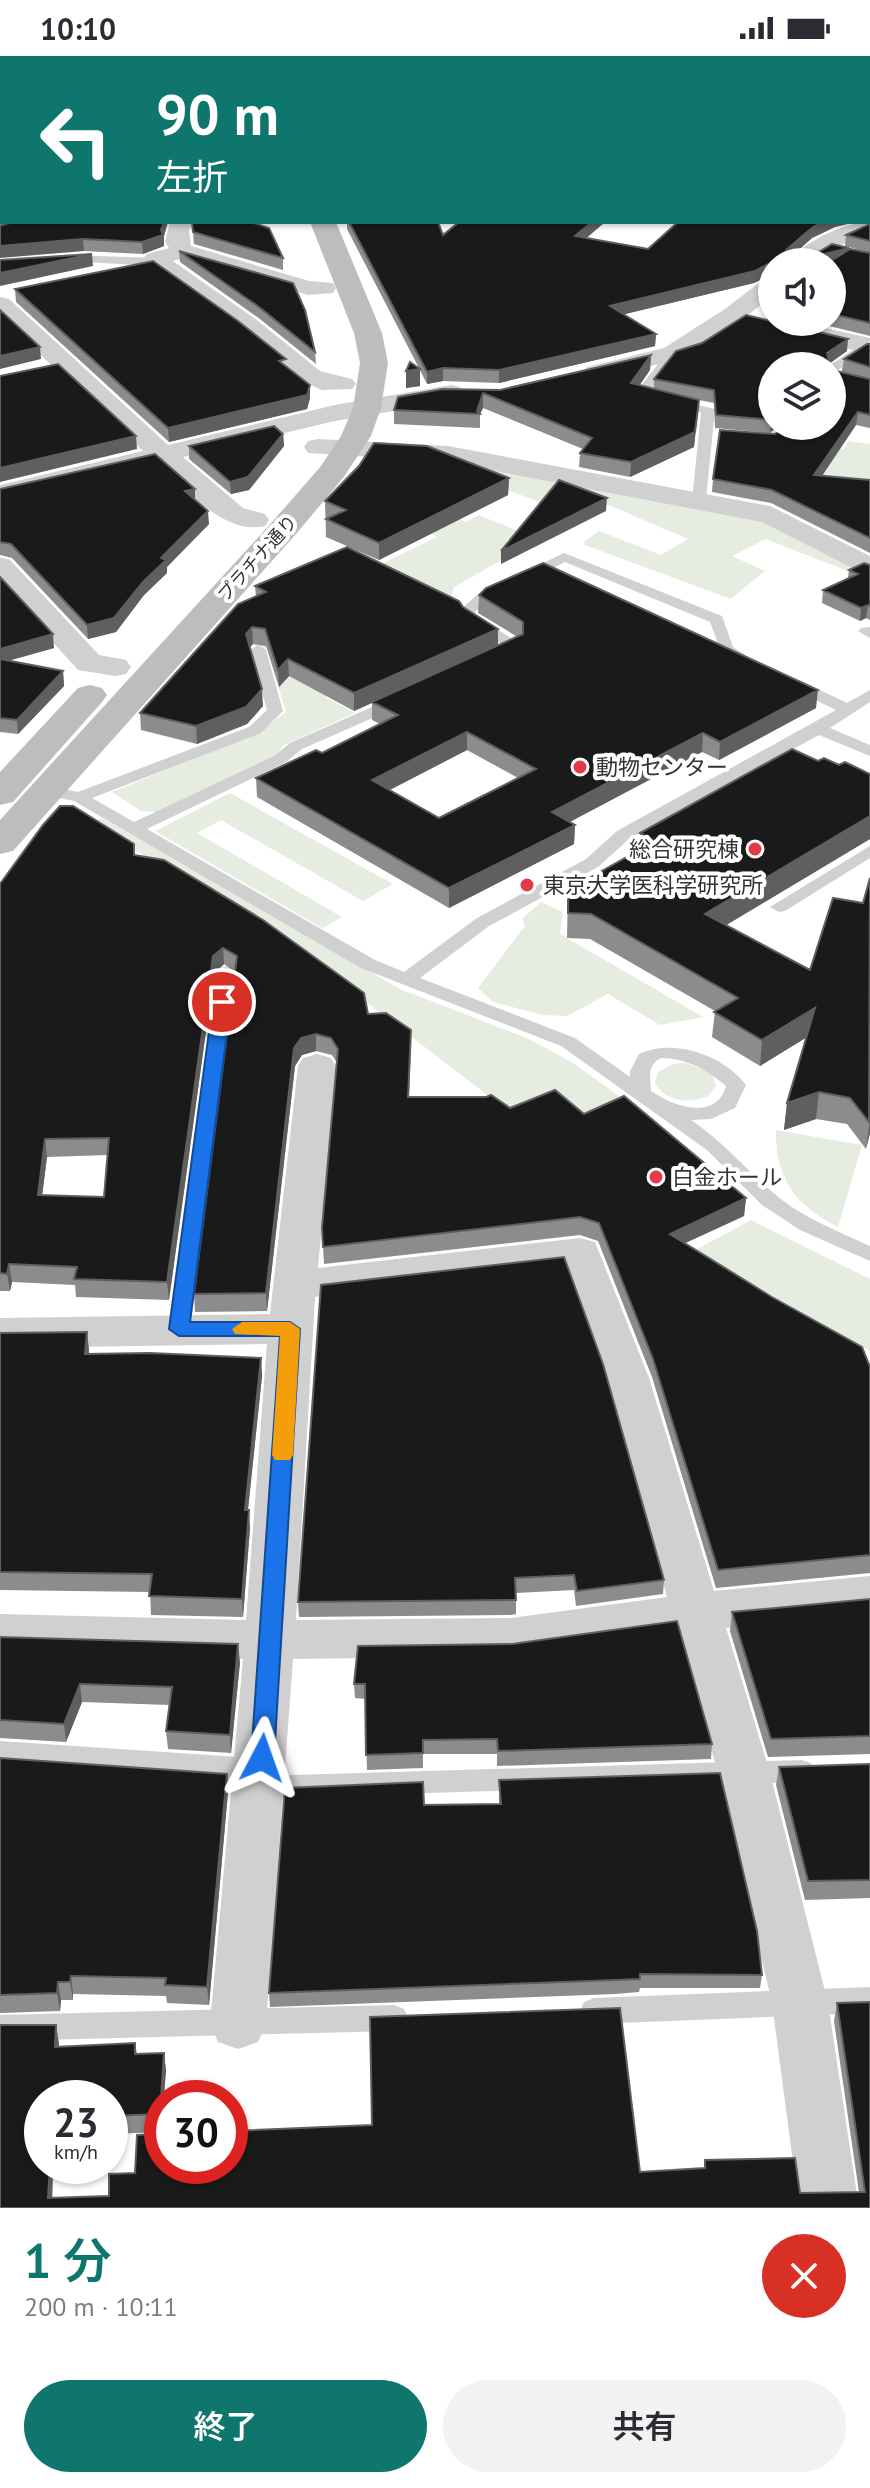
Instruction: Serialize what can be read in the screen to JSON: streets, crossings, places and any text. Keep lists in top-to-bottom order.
{
  "streets": {
    "main road": ["プラチナ通り"]
  },
  "places": [
    "動物センター",
    "総合研究棟",
    "東京大学医科学研究所",
    "白金ホール"
  ],
  "page": {
    "status": "10:10",
    "turn": ["90 m", "左折"],
    "speed": "23 km/h",
    "limit": "30",
    "heading": ["1 分", "200 m · 10:11"],
    "buttons": ["終了", "共有"]
  }
}
